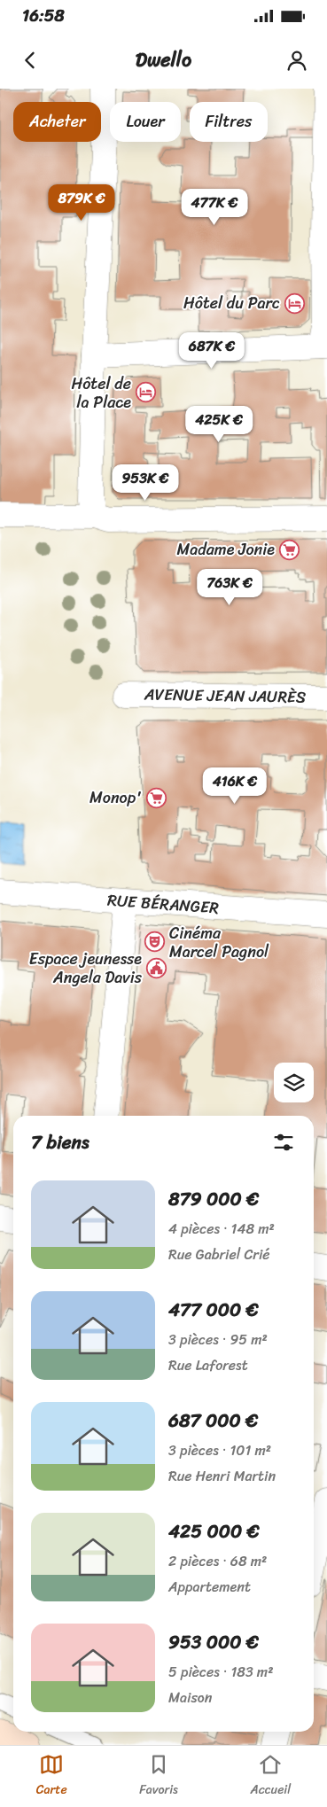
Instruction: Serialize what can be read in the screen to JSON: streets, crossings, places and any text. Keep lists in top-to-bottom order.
{
  "streets": {
    "street": ["AVENUE JEAN JAURÈS", "RUE BÉRANGER"]
  },
  "places": {
    "hotel": ["Hôtel du Parc", "Hôtel de la Place"],
    "supermarket": ["Madame Jonie", "Monop'"],
    "theatre": ["Cinéma Marcel Pagnol"],
    "public building": ["Espace jeunesse Angela Davis"]
  },
  "page": {
    "status": "16:58",
    "header": "Dwello",
    "chip": ["Acheter", "Louer", "Filtres"],
    "price": [
      "879K €",
      "477K €",
      "687K €",
      "425K €",
      "953K €",
      "763K €",
      "416K €"
    ],
    "heading": "7 biens",
    "list": [
      {
        "name": "879 000 €",
        "note": "4 pièces · 148 m² · Rue Gabriel Crié"
      },
      {
        "name": "477 000 €",
        "note": "3 pièces · 95 m² · Rue Laforest"
      },
      {
        "name": "687 000 €",
        "note": "3 pièces · 101 m² · Rue Henri Martin"
      },
      {
        "name": "425 000 €",
        "note": "2 pièces · 68 m² · Appartement"
      },
      {
        "name": "953 000 €",
        "note": "5 pièces · 183 m² · Maison"
      }
    ],
    "tabs": ["Carte", "Favoris", "Accueil"]
  }
}
